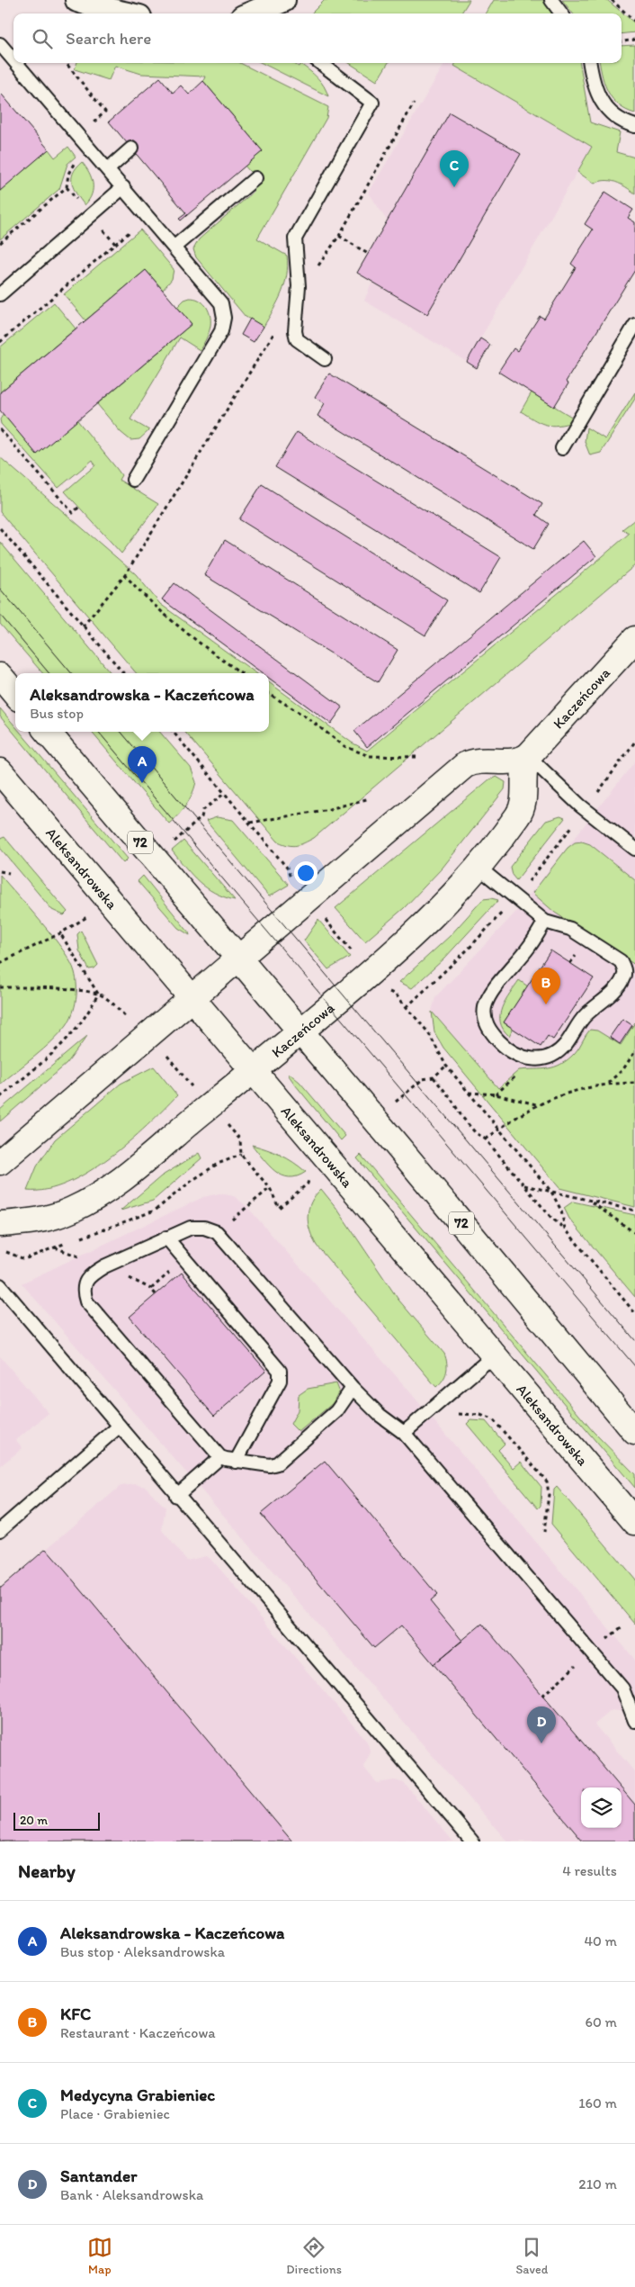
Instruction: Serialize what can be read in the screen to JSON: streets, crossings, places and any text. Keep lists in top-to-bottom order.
{
  "streets": {
    "main road": ["Kaczeńcowa", "72", "Aleksandrowska"]
  },
  "crossings": [
    ["Kaczeńcowa", "72"],
    ["Kaczeńcowa", "Aleksandrowska"]
  ],
  "scale_bar": "20 m",
  "page": {
    "search": "Search here",
    "pins": [
      "C",
      "A",
      "B",
      "D"
    ],
    "popup": ["Aleksandrowska - Kaczeńcowa", "Bus stop"],
    "scale": "20 m",
    "heading": ["Nearby", "4 results"],
    "list": [
      {
        "mark": "A",
        "name": "Aleksandrowska - Kaczeńcowa",
        "note": "Bus stop · Aleksandrowska",
        "value": "40 m"
      },
      {
        "mark": "B",
        "name": "KFC",
        "note": "Restaurant · Kaczeńcowa",
        "value": "60 m"
      },
      {
        "mark": "C",
        "name": "Medycyna Grabieniec",
        "note": "Place · Grabieniec",
        "value": "160 m"
      },
      {
        "mark": "D",
        "name": "Santander",
        "note": "Bank · Aleksandrowska",
        "value": "210 m"
      }
    ],
    "nav": ["Map", "Directions", "Saved"]
  }
}
